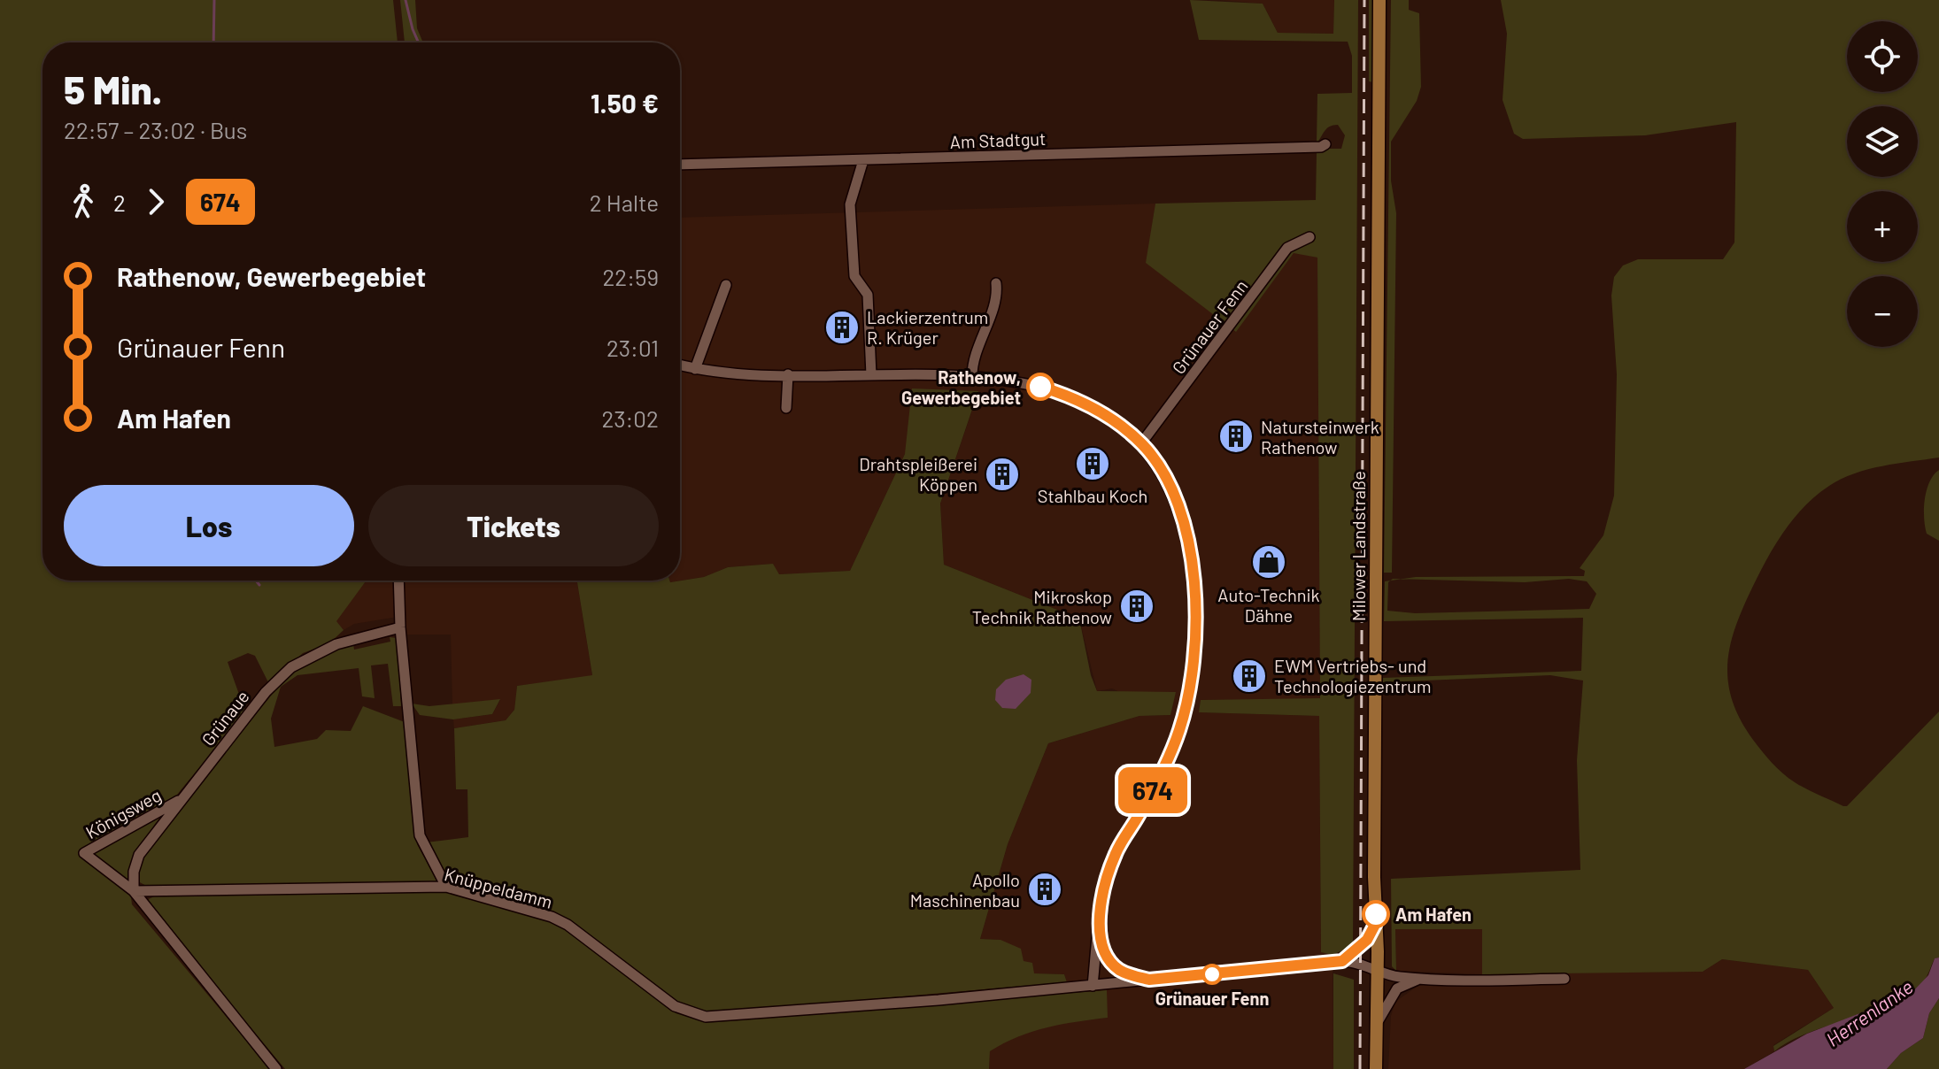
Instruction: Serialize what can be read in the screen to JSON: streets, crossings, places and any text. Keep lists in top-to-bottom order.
{
  "streets": {
    "main road": ["Milower Landstraße"],
    "street": [
      "Am Stadtgut",
      "Grünauer Fenn",
      "Grünaue",
      "Königsweg",
      "Knüppeldamm"
    ]
  },
  "crossings": [
    ["Grünaue", "Königsweg"],
    ["Grünaue", "Knüppeldamm"],
    ["Königsweg", "Knüppeldamm"]
  ],
  "water": ["Herrenlanke"],
  "places": {
    "building": [
      "Lackierzentrum R. Krüger",
      "Natursteinwerk Rathenow",
      "Stahlbau Koch",
      "Drahtspleißerei Köppen",
      "Mikroskop Technik Rathenow",
      "EWM Vertriebs- und Technologiezentrum",
      "Apollo Maschinenbau"
    ],
    "other": ["Rathenow, Gewerbegebiet", "Am Hafen", "Grünauer Fenn"],
    "shop": ["Auto-Technik Dähne"]
  },
  "lines": ["bus line 674"],
  "page": {
    "on_map": "674",
    "map_buttons": ["+", "−"],
    "heading": ["5 Min.", "22:57 – 23:02 · Bus", "1.50 €"],
    "legs": ["2", "674", "2 Halte"],
    "list": [
      {
        "name": "Rathenow, Gewerbegebiet",
        "value": "22:59"
      },
      {
        "name": "Grünauer Fenn",
        "value": "23:01"
      },
      {
        "name": "Am Hafen",
        "value": "23:02"
      }
    ],
    "buttons": ["Los", "Tickets"]
  }
}
